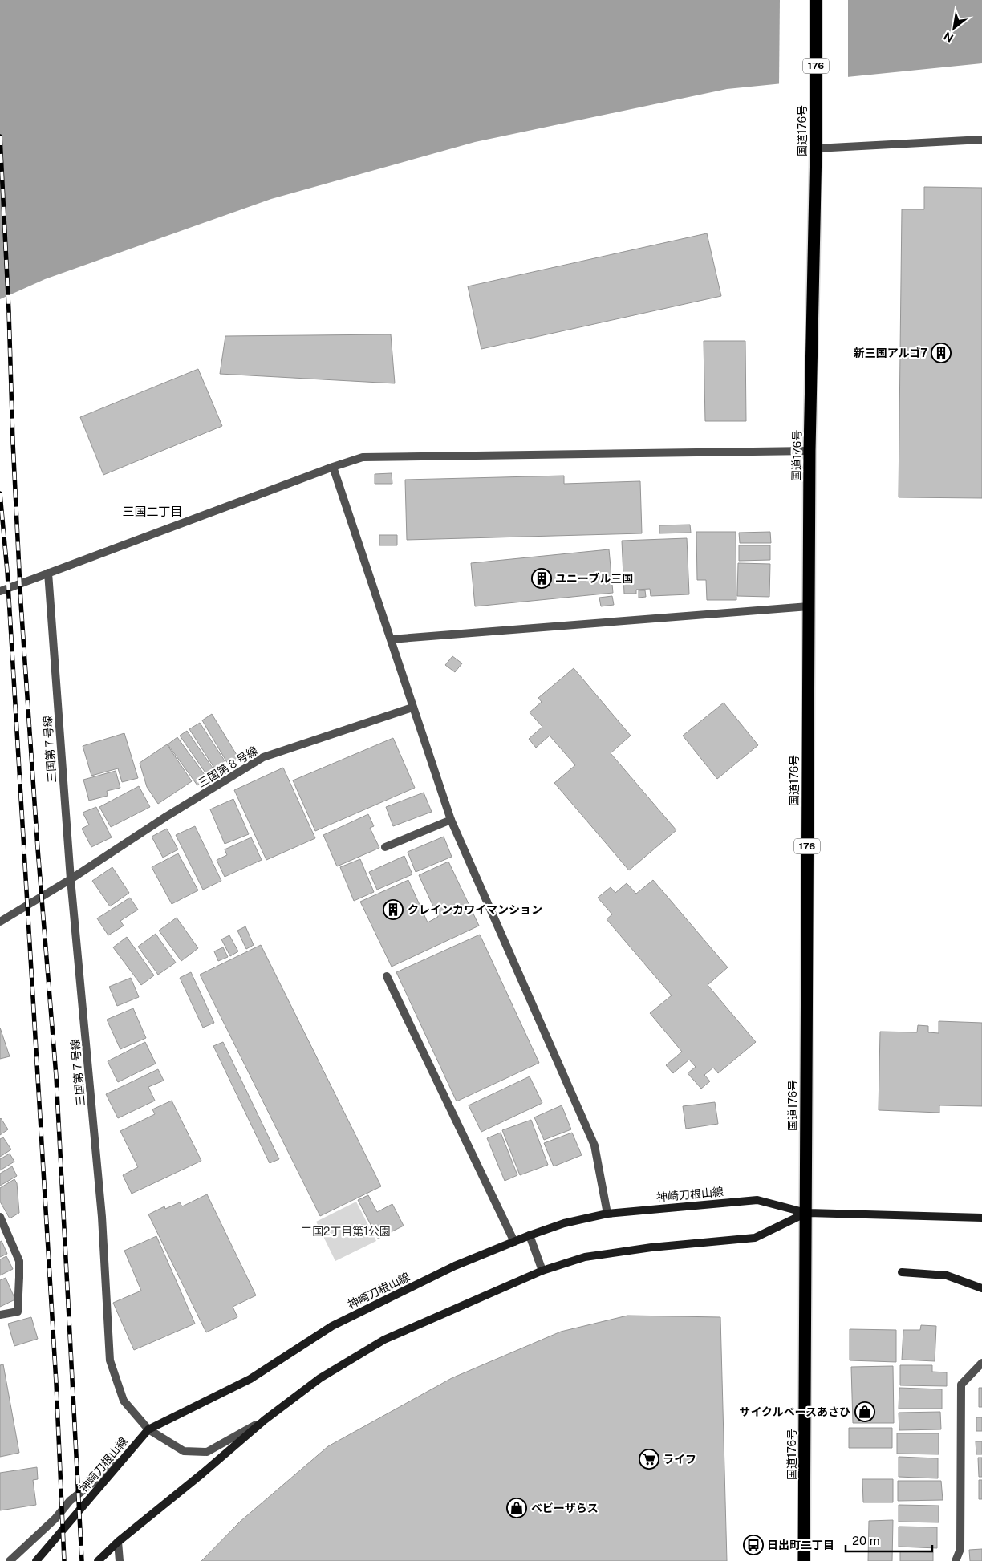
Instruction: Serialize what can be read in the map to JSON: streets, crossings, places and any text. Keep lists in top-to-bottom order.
{
  "streets": {
    "highway": ["176", "国道176号"],
    "street": ["三国第７号線", "三国第８号線", "神崎刀根山線"]
  },
  "crossings": [
    ["国道176号", "神崎刀根山線"],
    ["三国第７号線", "三国第８号線"],
    ["三国第７号線", "神崎刀根山線"]
  ],
  "districts": ["三国二丁目"],
  "parks": ["三国2丁目第1公園"],
  "places": {
    "building": ["新三国アルゴ7", "ユニーブル三国", "クレインカワイマンション"],
    "shop": ["サイクルベースあさひ", "ベビーザらス"],
    "supermarket": ["ライフ"],
    "bus stop": ["日出町二丁目"]
  },
  "scale_bar": "20 m",
  "north": "bottom left"
}
